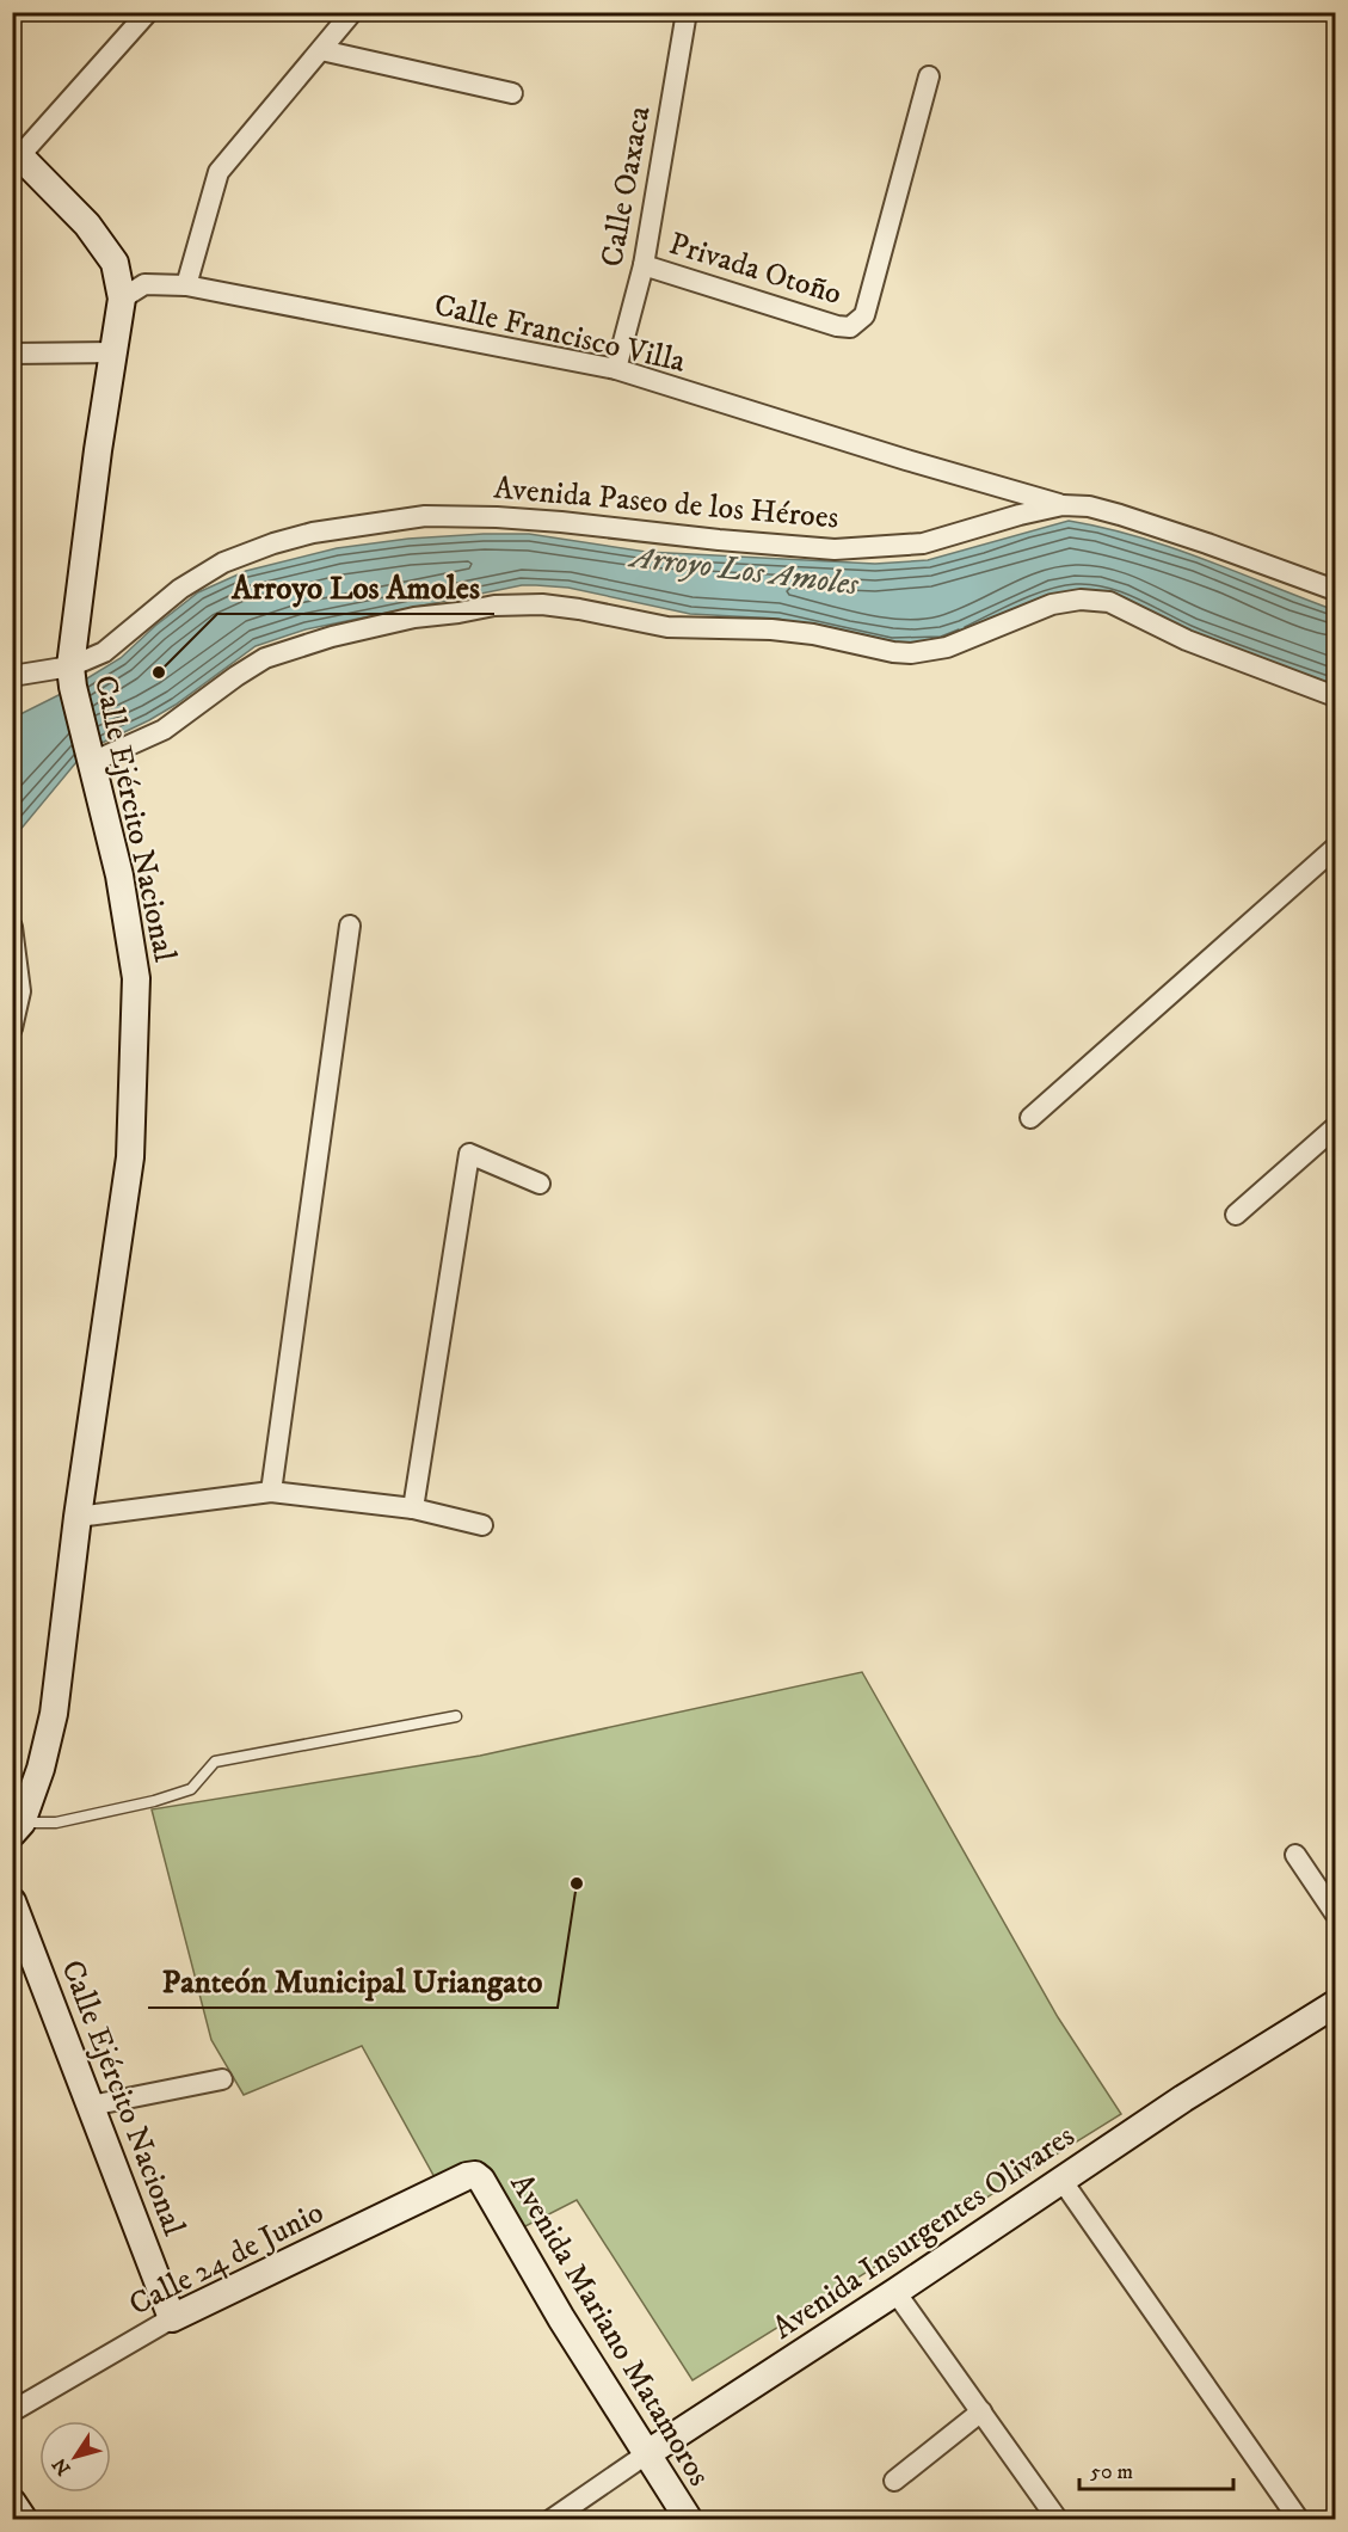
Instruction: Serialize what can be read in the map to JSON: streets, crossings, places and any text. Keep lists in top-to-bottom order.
{
  "streets": {
    "street": [
      "Calle Oaxaca",
      "Privada Otoño",
      "Calle Francisco Villa",
      "Avenida Paseo de los Héroes",
      "Calle Ejército Nacional",
      "Avenida Insurgentes Olivares",
      "Calle 24 de Junio",
      "Avenida Mariano Matamoros"
    ]
  },
  "crossings": [
    ["Calle Oaxaca", "Privada Otoño"],
    ["Calle Oaxaca", "Calle Francisco Villa"],
    ["Calle Francisco Villa", "Avenida Paseo de los Héroes"],
    ["Calle Francisco Villa", "Calle Ejército Nacional"],
    ["Avenida Paseo de los Héroes", "Calle Ejército Nacional"],
    ["Calle Ejército Nacional", "Calle 24 de Junio"],
    ["Avenida Insurgentes Olivares", "Avenida Mariano Matamoros"],
    ["Calle 24 de Junio", "Avenida Mariano Matamoros"]
  ],
  "water": ["Arroyo Los Amoles"],
  "places": ["Arroyo Los Amoles", "Panteón Municipal Uriangato"],
  "scale_bar": "50 m",
  "north": "bottom left"
}
